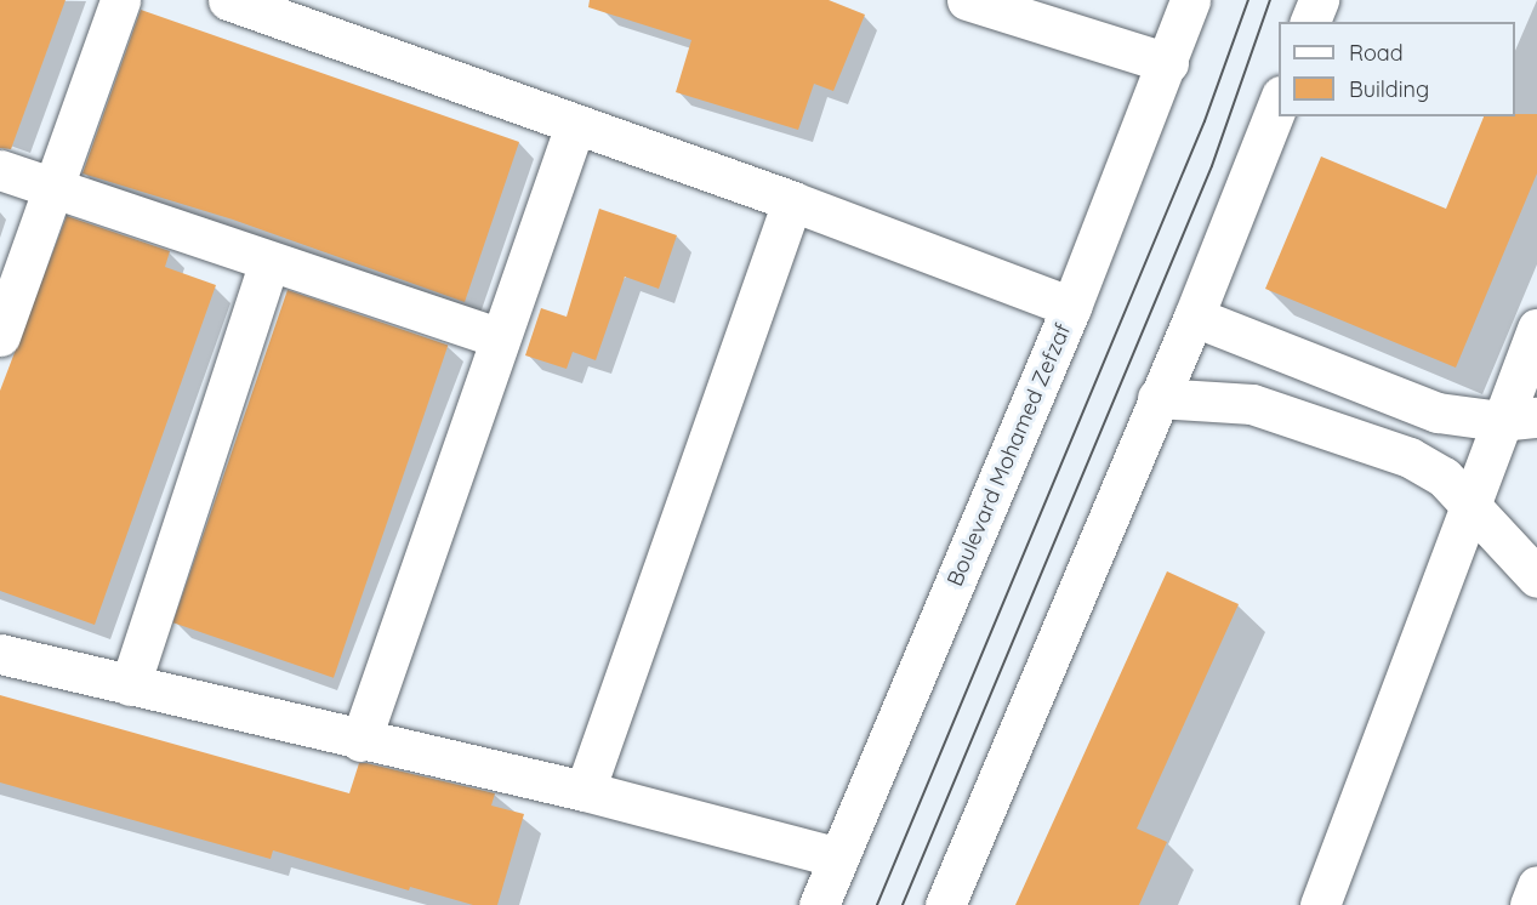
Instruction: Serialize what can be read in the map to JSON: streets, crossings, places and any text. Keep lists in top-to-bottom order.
{
  "streets": {
    "street": ["Boulevard Mohamed Zefzaf"]
  },
  "legend": ["Road", "Building"]
}
